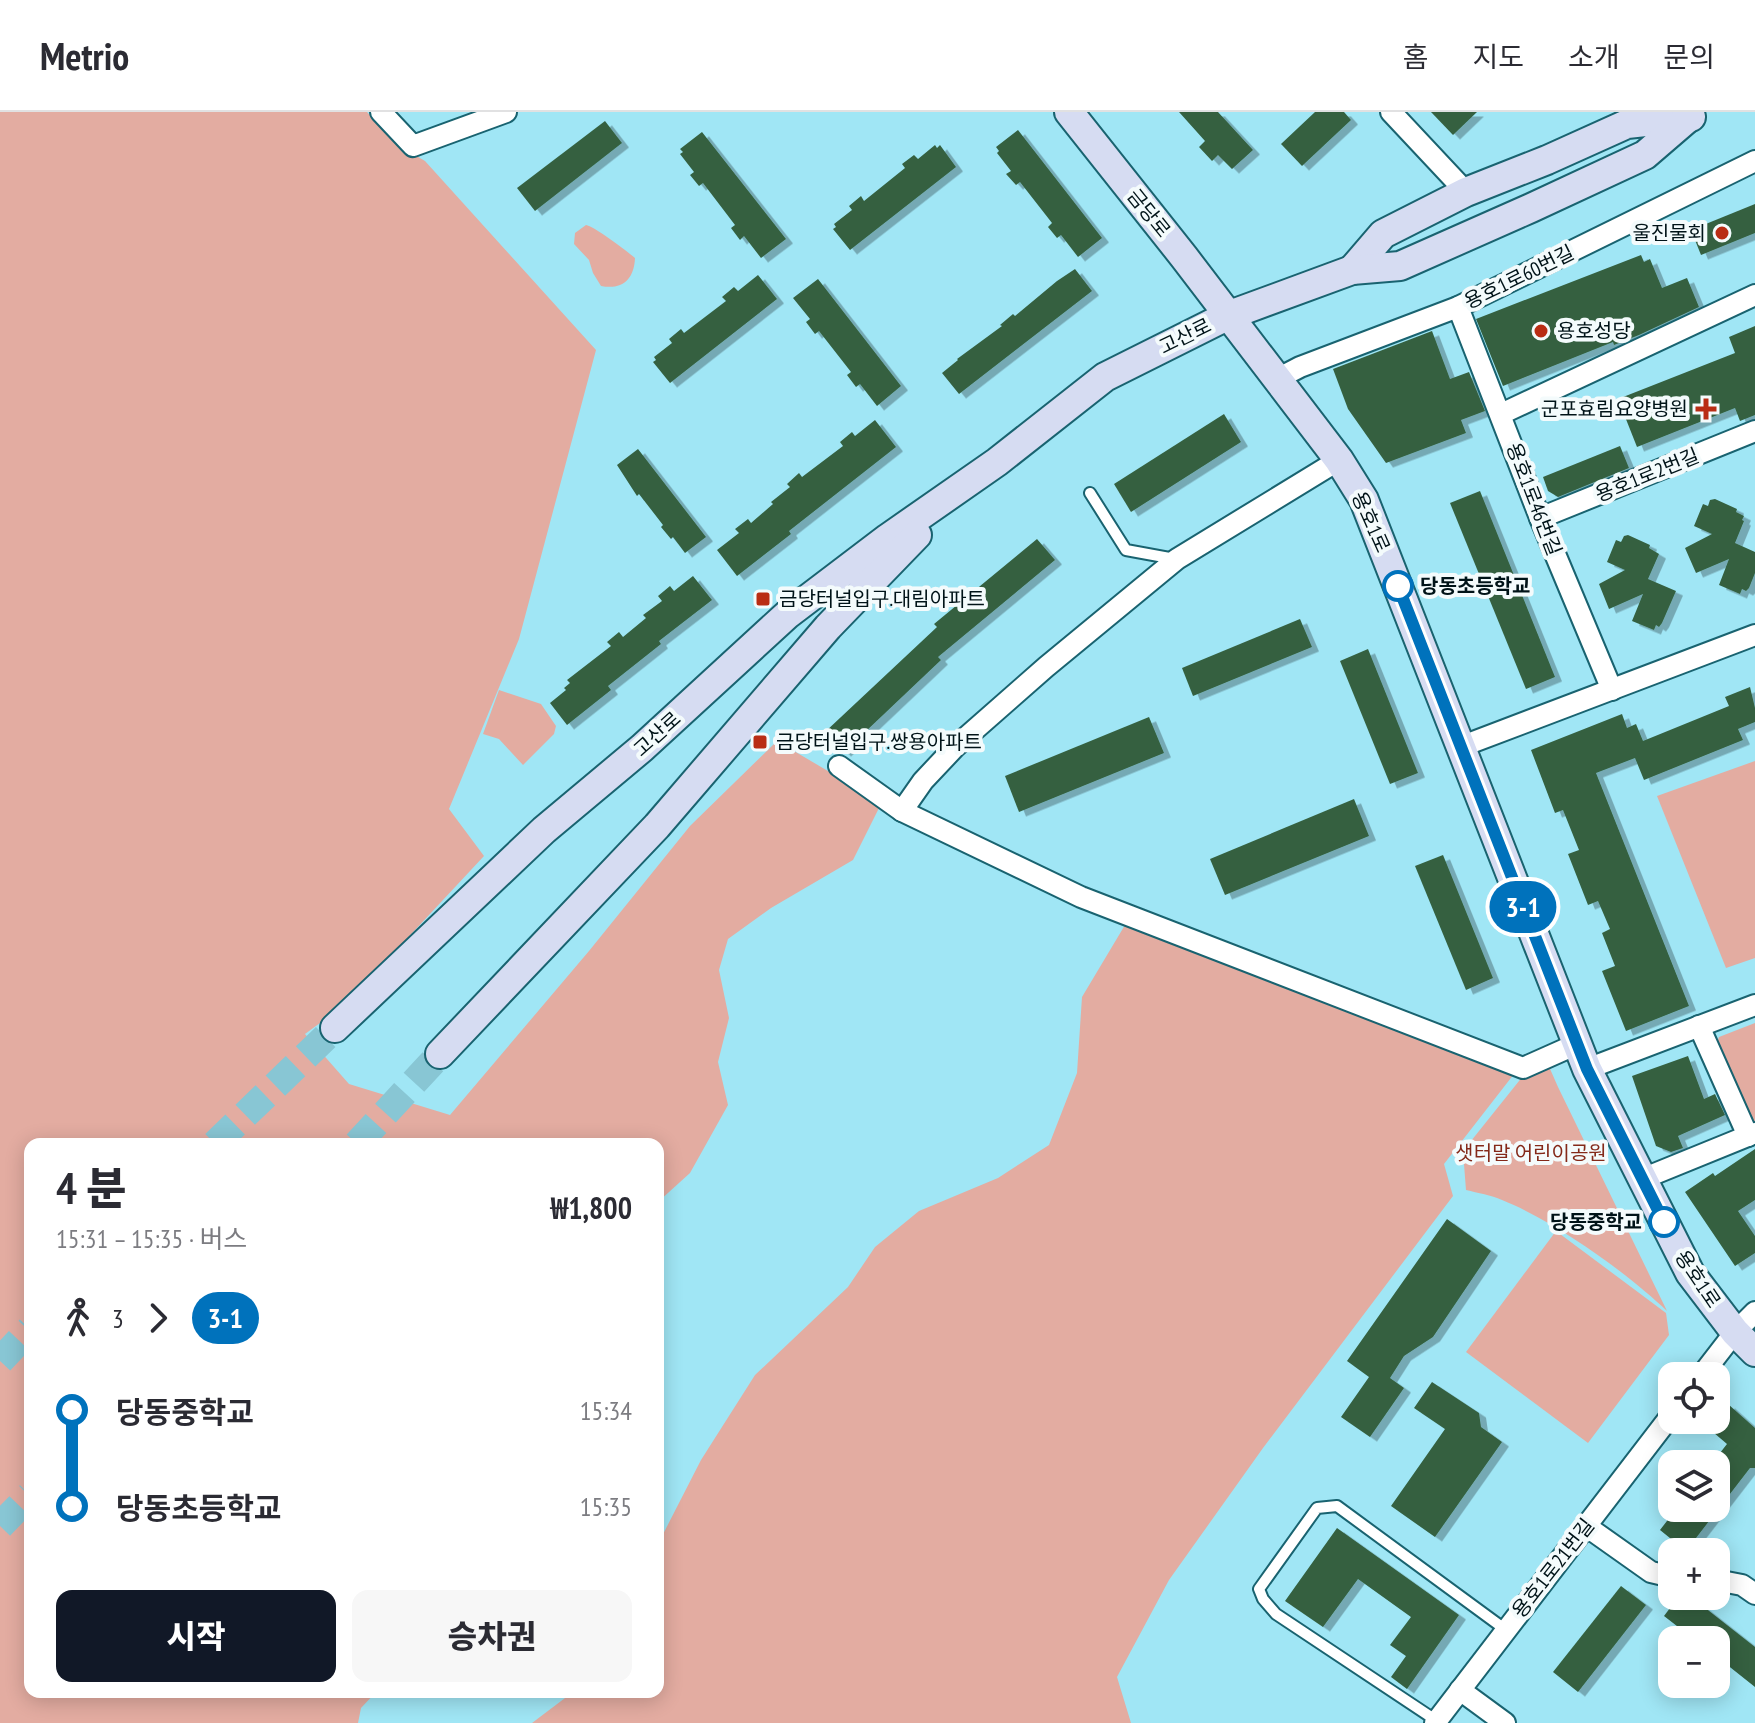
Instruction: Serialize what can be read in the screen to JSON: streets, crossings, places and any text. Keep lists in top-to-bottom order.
{
  "streets": {
    "street": [
      "금당로",
      "용호1로60번길",
      "고산로",
      "용호1로2번길",
      "용호1로46번길",
      "용호1로",
      "용호1로21번길"
    ]
  },
  "crossings": [
    ["금당로", "고산로"],
    ["금당로", "용호1로"],
    ["용호1로60번길", "용호1로46번길"],
    ["용호1로60번길", "용호1로"],
    ["고산로", "용호1로"],
    ["용호1로2번길", "용호1로46번길"]
  ],
  "parks": ["샛터말 어린이공원"],
  "places": {
    "other": [
      "울진물회",
      "용호성당",
      "당동초등학교",
      "당동중학교"
    ],
    "health": ["군포효림요양병원"],
    "transit": ["금당터널입구.대림아파트", "금당터널입구.쌍용아파트"]
  },
  "lines": ["bus line 3-1"],
  "page": {
    "header": "Metrio",
    "nav": [
      "홈",
      "지도",
      "소개",
      "문의"
    ],
    "on_map": "3-1",
    "heading": ["4 분", "15:31 – 15:35 · 버스", "₩1,800"],
    "legs": ["3", "3-1"],
    "map_buttons": ["+", "−"],
    "list": [
      {
        "name": "당동중학교",
        "value": "15:34"
      },
      {
        "name": "당동초등학교",
        "value": "15:35"
      }
    ],
    "buttons": ["시작", "승차권"]
  }
}
